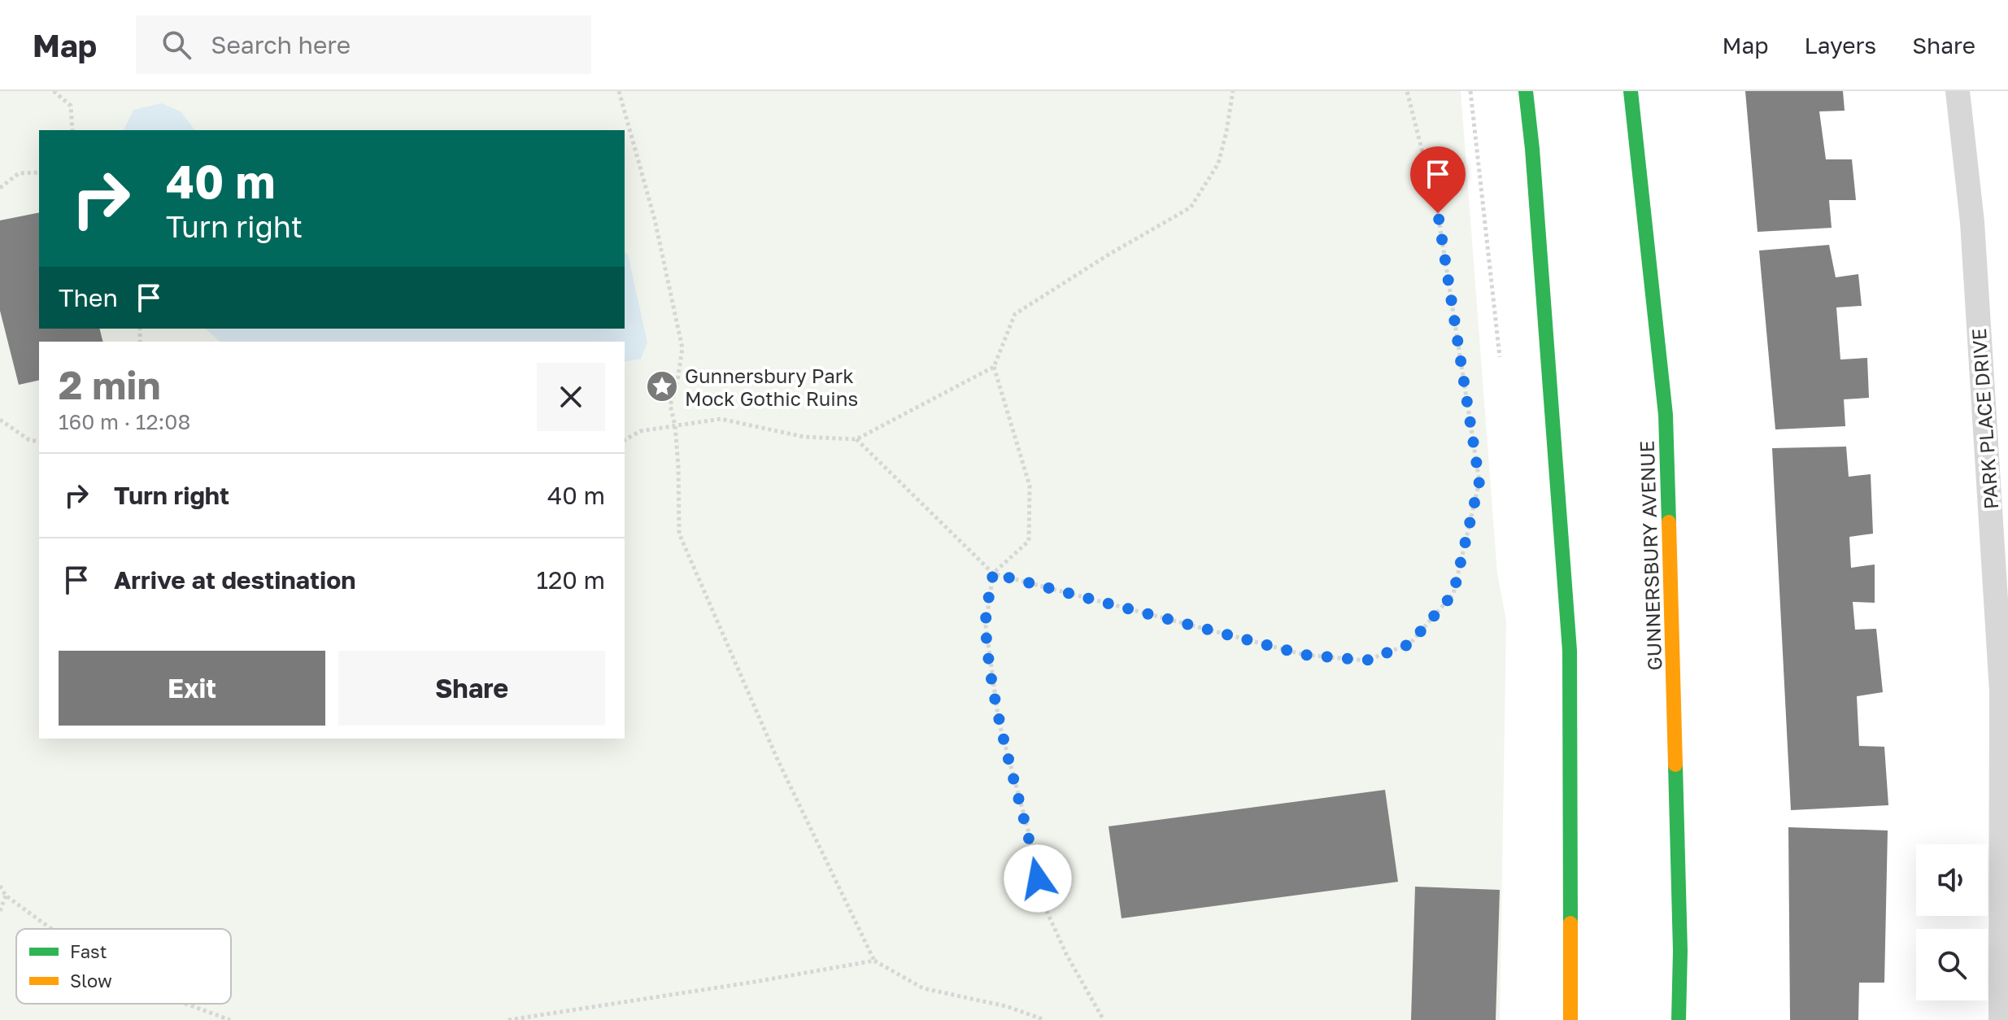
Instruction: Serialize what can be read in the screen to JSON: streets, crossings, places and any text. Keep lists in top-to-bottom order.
{
  "streets": {
    "highway": ["GUNNERSBURY AVENUE"],
    "lane": ["PARK PLACE DRIVE"]
  },
  "places": {
    "place": ["Gunnersbury Park Mock Gothic Ruins"]
  },
  "legend": ["Fast", "Slow"],
  "page": {
    "header": "Map",
    "search": "Search here",
    "nav": ["Map", "Layers", "Share"],
    "turn": ["40 m", "Turn right"],
    "then": "Then",
    "heading": ["2 min", "160 m · 12:08"],
    "list": [
      {
        "name": "Turn right",
        "value": "40 m"
      },
      {
        "name": "Arrive at destination",
        "value": "120 m"
      }
    ],
    "buttons": ["Exit", "Share"]
  }
}
